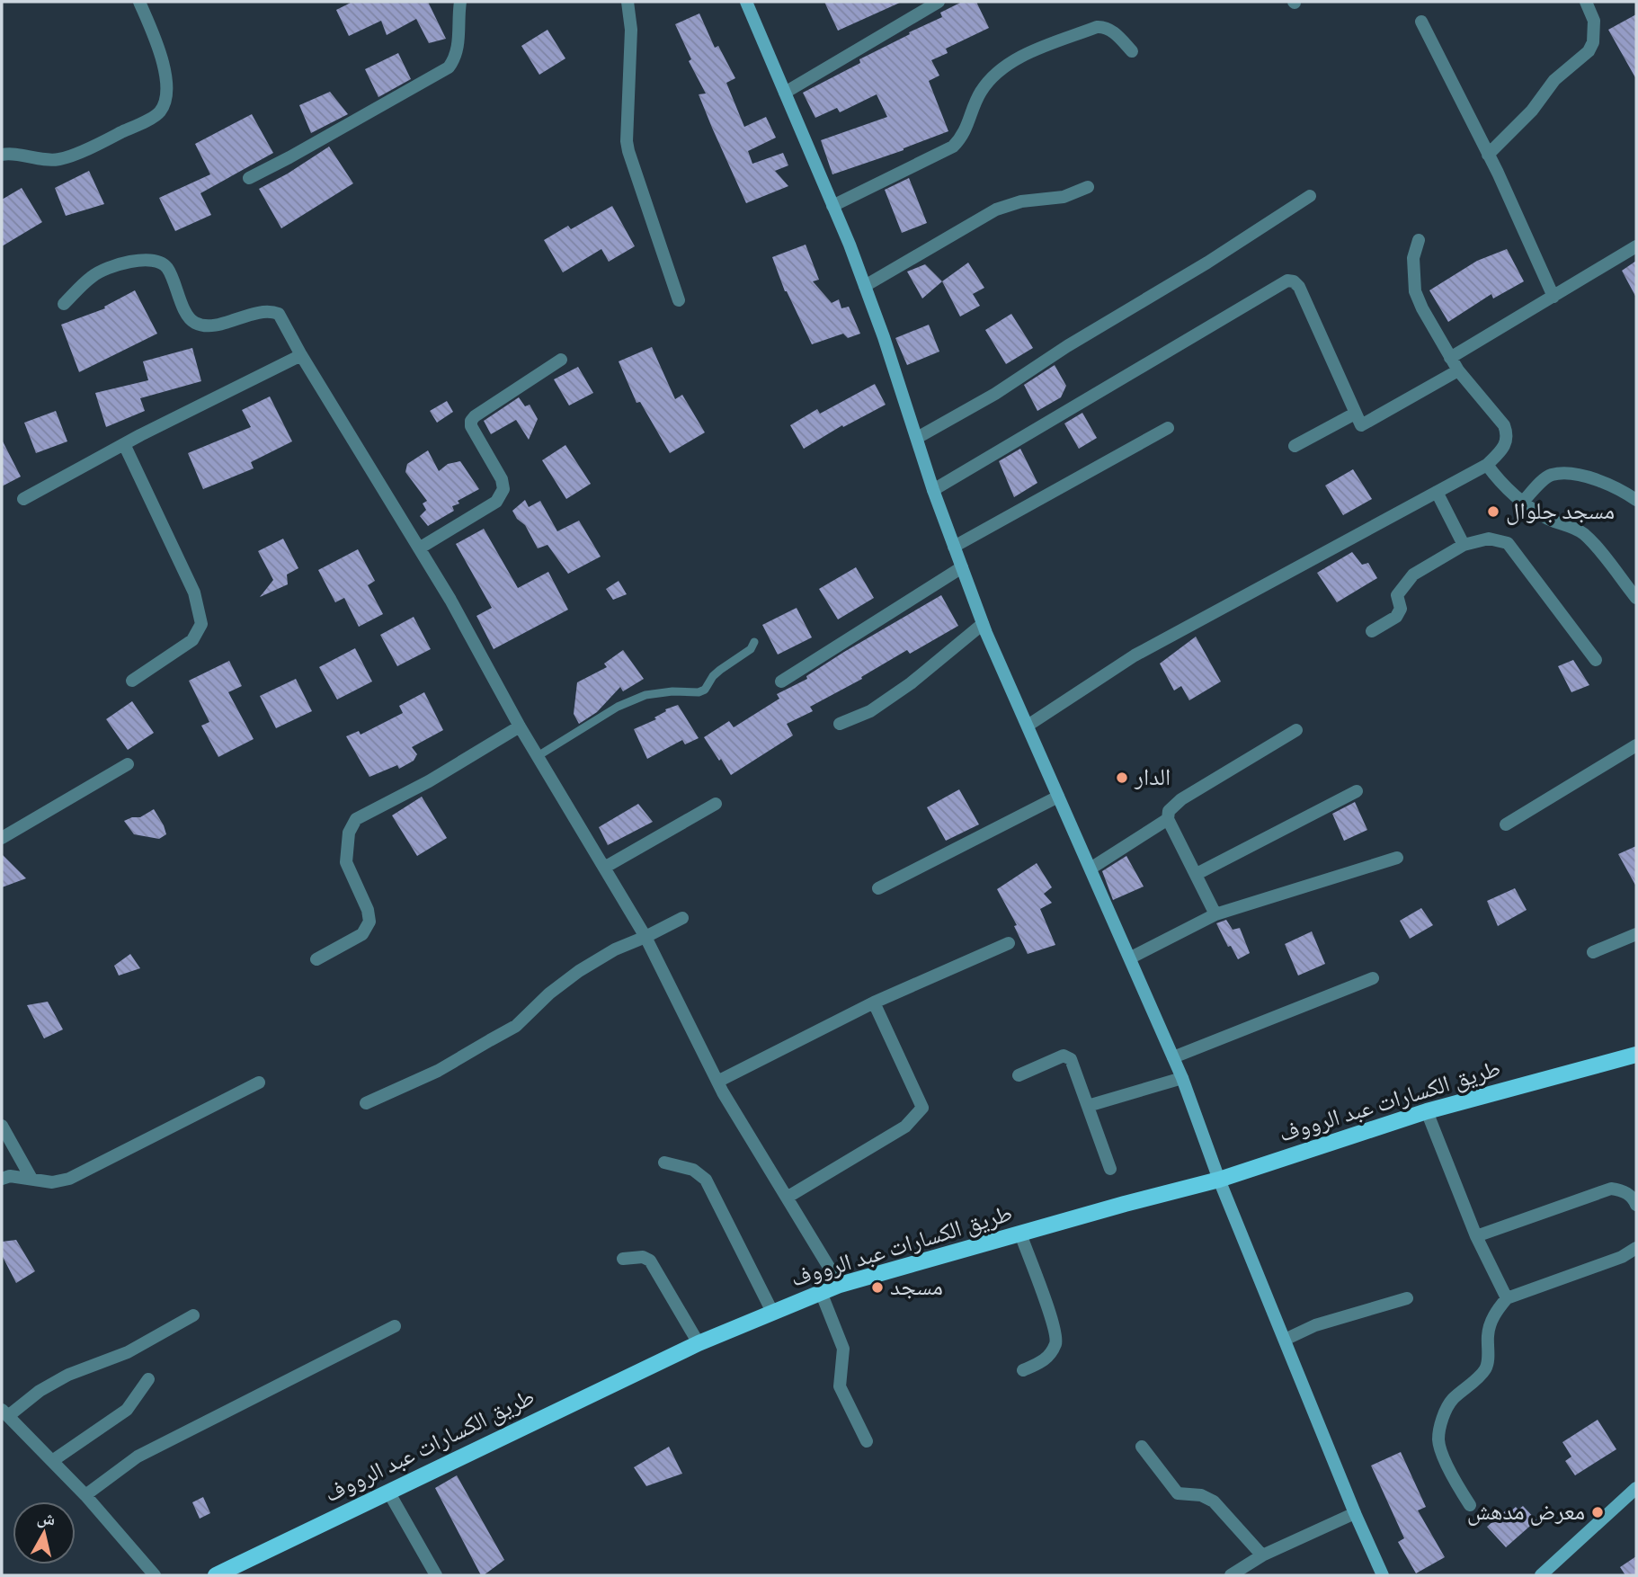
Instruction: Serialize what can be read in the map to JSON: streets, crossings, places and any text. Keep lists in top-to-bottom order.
{
  "streets": {
    "main road": ["طريق الكسارات عبد الرووف"]
  },
  "places": [
    "مسجد جلوال",
    "الدار",
    "مسجد",
    "معرض مدهش"
  ],
  "north": "top"
}
